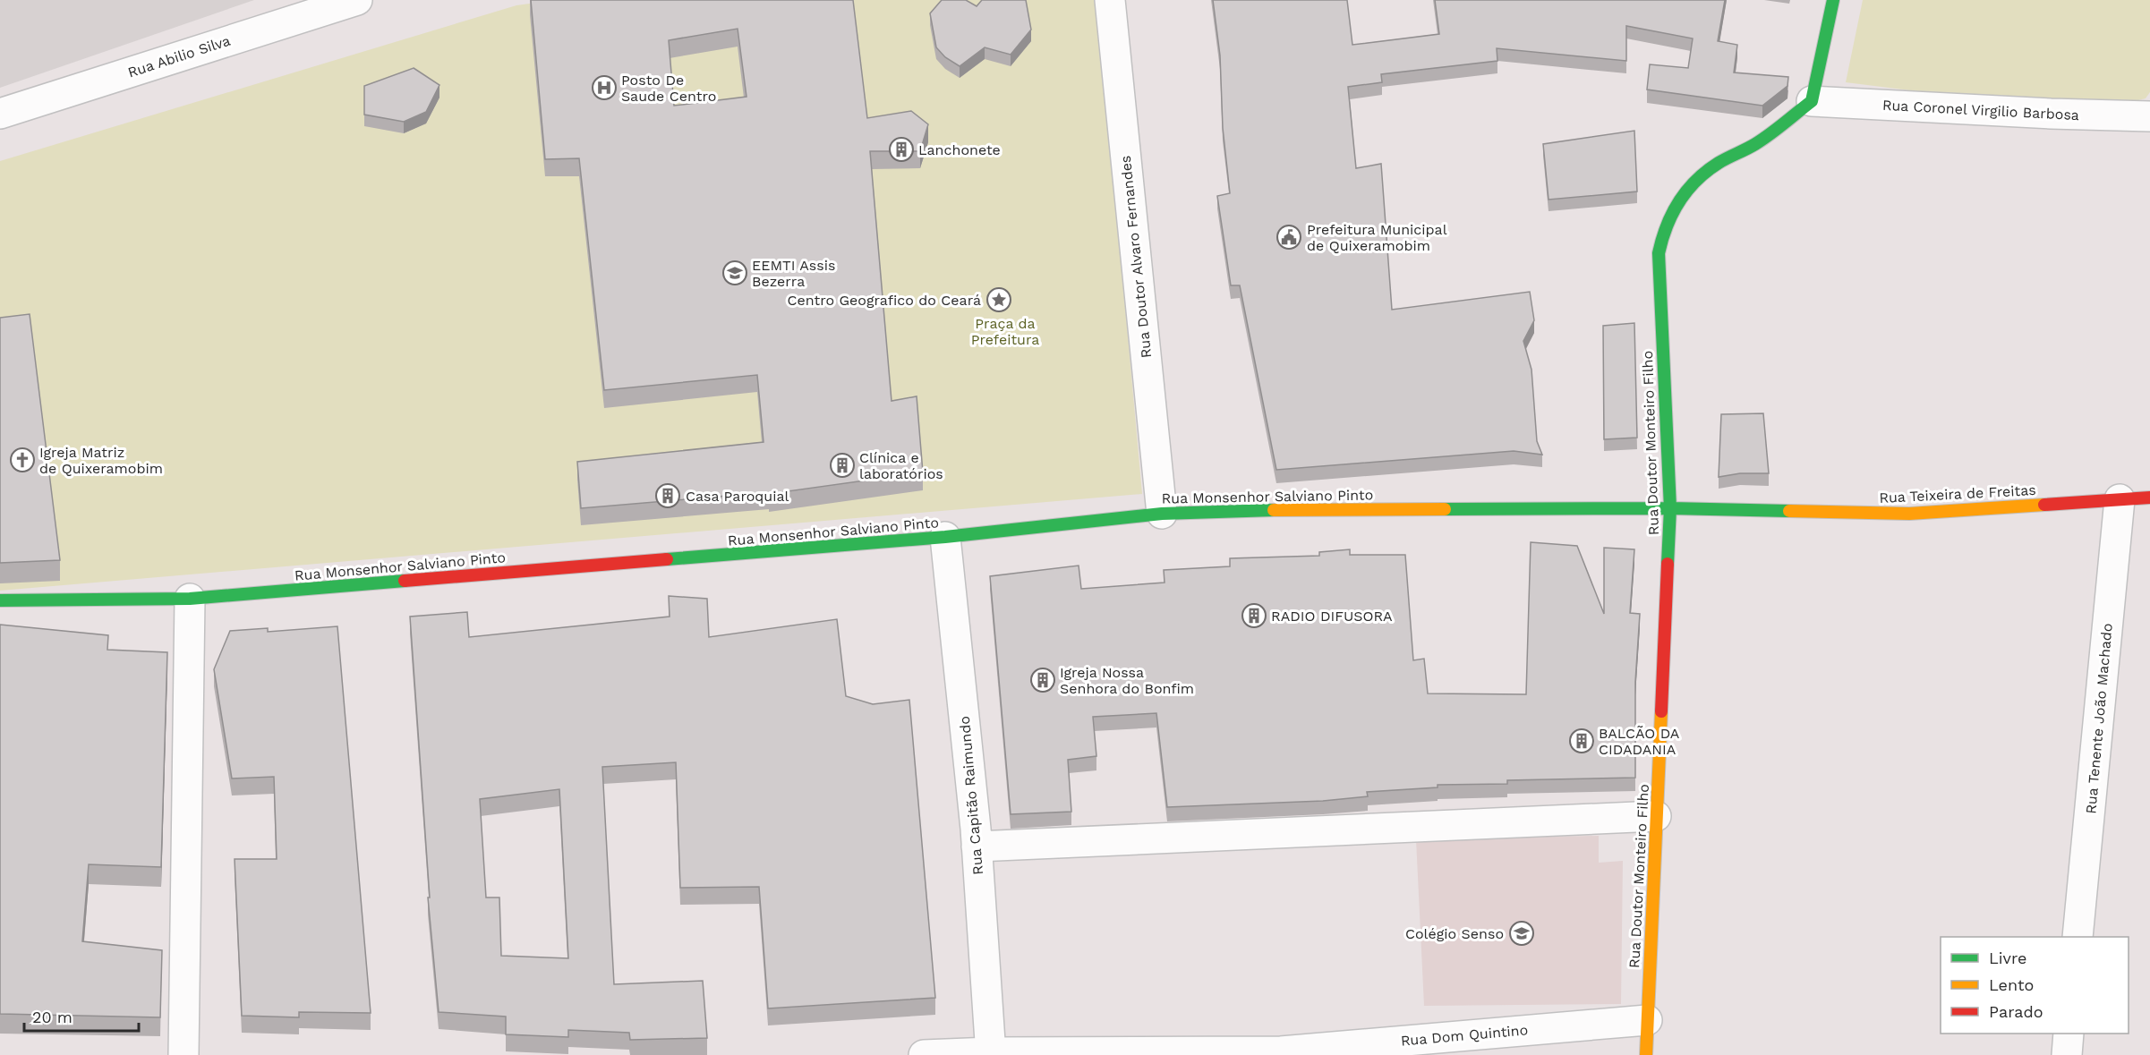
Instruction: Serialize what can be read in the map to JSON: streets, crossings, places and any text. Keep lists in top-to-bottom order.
{
  "streets": {
    "street": [
      "Rua Abilio Silva",
      "Rua Coronel Virgilio Barbosa",
      "Rua Doutor Alvaro Fernandes",
      "Rua Doutor Monteiro Filho",
      "Rua Teixeira de Freitas",
      "Rua Monsenhor Salviano Pinto",
      "Rua Tenente João Machado",
      "Rua Capitão Raimundo",
      "Rua Dom Quintino"
    ]
  },
  "crossings": [
    ["Rua Coronel Virgilio Barbosa", "Rua Doutor Monteiro Filho"],
    ["Rua Doutor Alvaro Fernandes", "Rua Monsenhor Salviano Pinto"],
    ["Rua Doutor Monteiro Filho", "Rua Teixeira de Freitas"],
    ["Rua Doutor Monteiro Filho", "Rua Monsenhor Salviano Pinto"],
    ["Rua Doutor Monteiro Filho", "Rua Dom Quintino"],
    ["Rua Teixeira de Freitas", "Rua Monsenhor Salviano Pinto"],
    ["Rua Teixeira de Freitas", "Rua Tenente João Machado"],
    ["Rua Monsenhor Salviano Pinto", "Rua Capitão Raimundo"],
    ["Rua Capitão Raimundo", "Rua Dom Quintino"]
  ],
  "parks": ["Praça da Prefeitura"],
  "places": {
    "hospital": ["Posto De Saude Centro"],
    "building": [
      "Lanchonete",
      "Clínica e laboratórios",
      "Casa Paroquial",
      "RADIO DIFUSORA",
      "Igreja Nossa Senhora do Bonfim",
      "BALCÃO DA CIDADANIA"
    ],
    "public building": ["Prefeitura Municipal de Quixeramobim"],
    "school or university": ["EEMTI Assis Bezerra", "Colégio Senso"],
    "place": ["Centro Geografico do Ceará"],
    "church": ["Igreja Matriz de Quixeramobim"]
  },
  "legend": ["Livre", "Lento", "Parado"],
  "scale_bar": "20 m"
}
